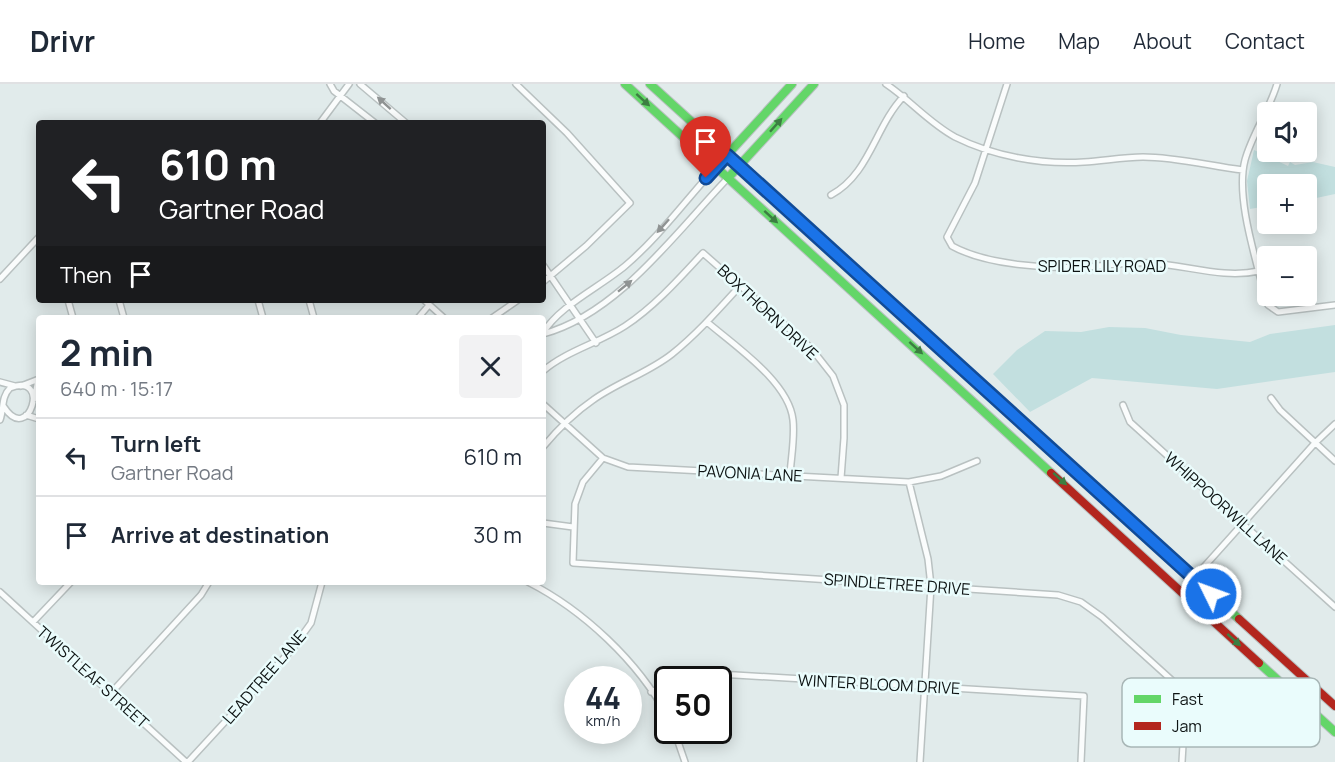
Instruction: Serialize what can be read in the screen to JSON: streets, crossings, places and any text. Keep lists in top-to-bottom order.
{
  "streets": {
    "street": [
      "SPIDER LILY ROAD",
      "BOXTHORN DRIVE",
      "PAVONIA LANE",
      "WHIPPOORWILL LANE",
      "SPINDLETREE DRIVE",
      "TWISTLEAF STREET",
      "LEADTREE LANE",
      "WINTER BLOOM DRIVE"
    ]
  },
  "crossings": [
    ["BOXTHORN DRIVE", "PAVONIA LANE"],
    ["TWISTLEAF STREET", "LEADTREE LANE"]
  ],
  "legend": ["Fast", "Jam"],
  "page": {
    "header": "Drivr",
    "nav": [
      "Home",
      "Map",
      "About",
      "Contact"
    ],
    "map_buttons": ["+", "−"],
    "turn": ["610 m", "Gartner Road"],
    "then": "Then",
    "heading": ["2 min", "640 m · 15:17"],
    "list": [
      {
        "name": "Turn left",
        "note": "Gartner Road",
        "value": "610 m"
      },
      {
        "name": "Arrive at destination",
        "value": "30 m"
      }
    ],
    "speed": "44 km/h",
    "limit": "50"
  }
}
